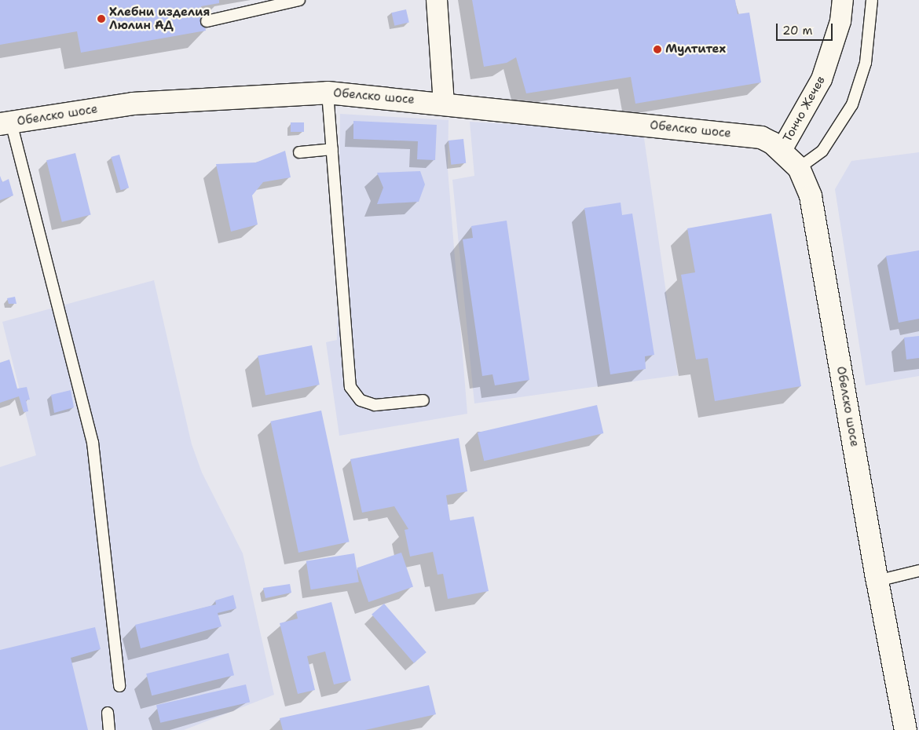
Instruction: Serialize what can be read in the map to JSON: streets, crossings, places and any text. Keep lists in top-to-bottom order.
{
  "streets": {
    "street": ["Обелско шосе", "Тончо Жечев"]
  },
  "crossings": [
    ["Обелско шосе", "Тончо Жечев"]
  ],
  "places": ["Хлебни изделия Люлин АД", "Мултитех"],
  "scale_bar": "20 m"
}
